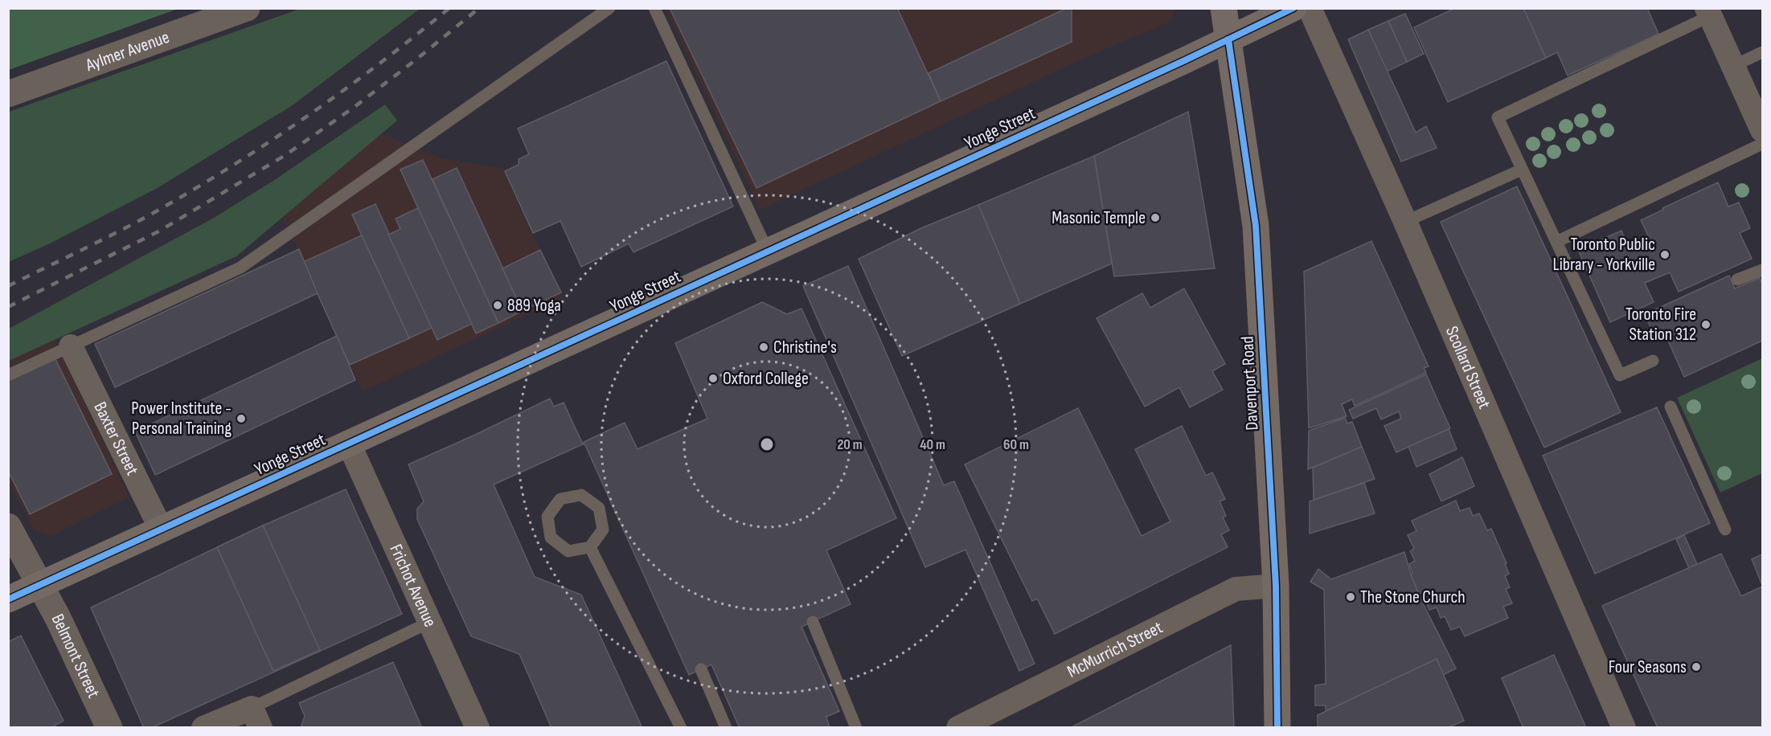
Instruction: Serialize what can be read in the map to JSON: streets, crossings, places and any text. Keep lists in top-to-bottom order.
{
  "streets": {
    "main road": ["Yonge Street", "Davenport Road"],
    "street": [
      "Aylmer Avenue",
      "Scollard Street",
      "Baxter Street",
      "Frichot Avenue",
      "McMurrich Street",
      "Belmont Street"
    ]
  },
  "crossings": [
    ["Yonge Street", "Davenport Road"],
    ["Yonge Street", "Baxter Street"],
    ["Yonge Street", "Frichot Avenue"],
    ["Yonge Street", "Belmont Street"],
    ["Davenport Road", "McMurrich Street"]
  ],
  "places": [
    "Masonic Temple",
    "Toronto Public Library - Yorkville",
    "889 Yoga",
    "Toronto Fire Station 312",
    "Christine's",
    "Oxford College",
    "Power Institute - Personal Training",
    "The Stone Church",
    "Four Seasons"
  ],
  "rings": ["20 m", "40 m", "60 m"]
}
